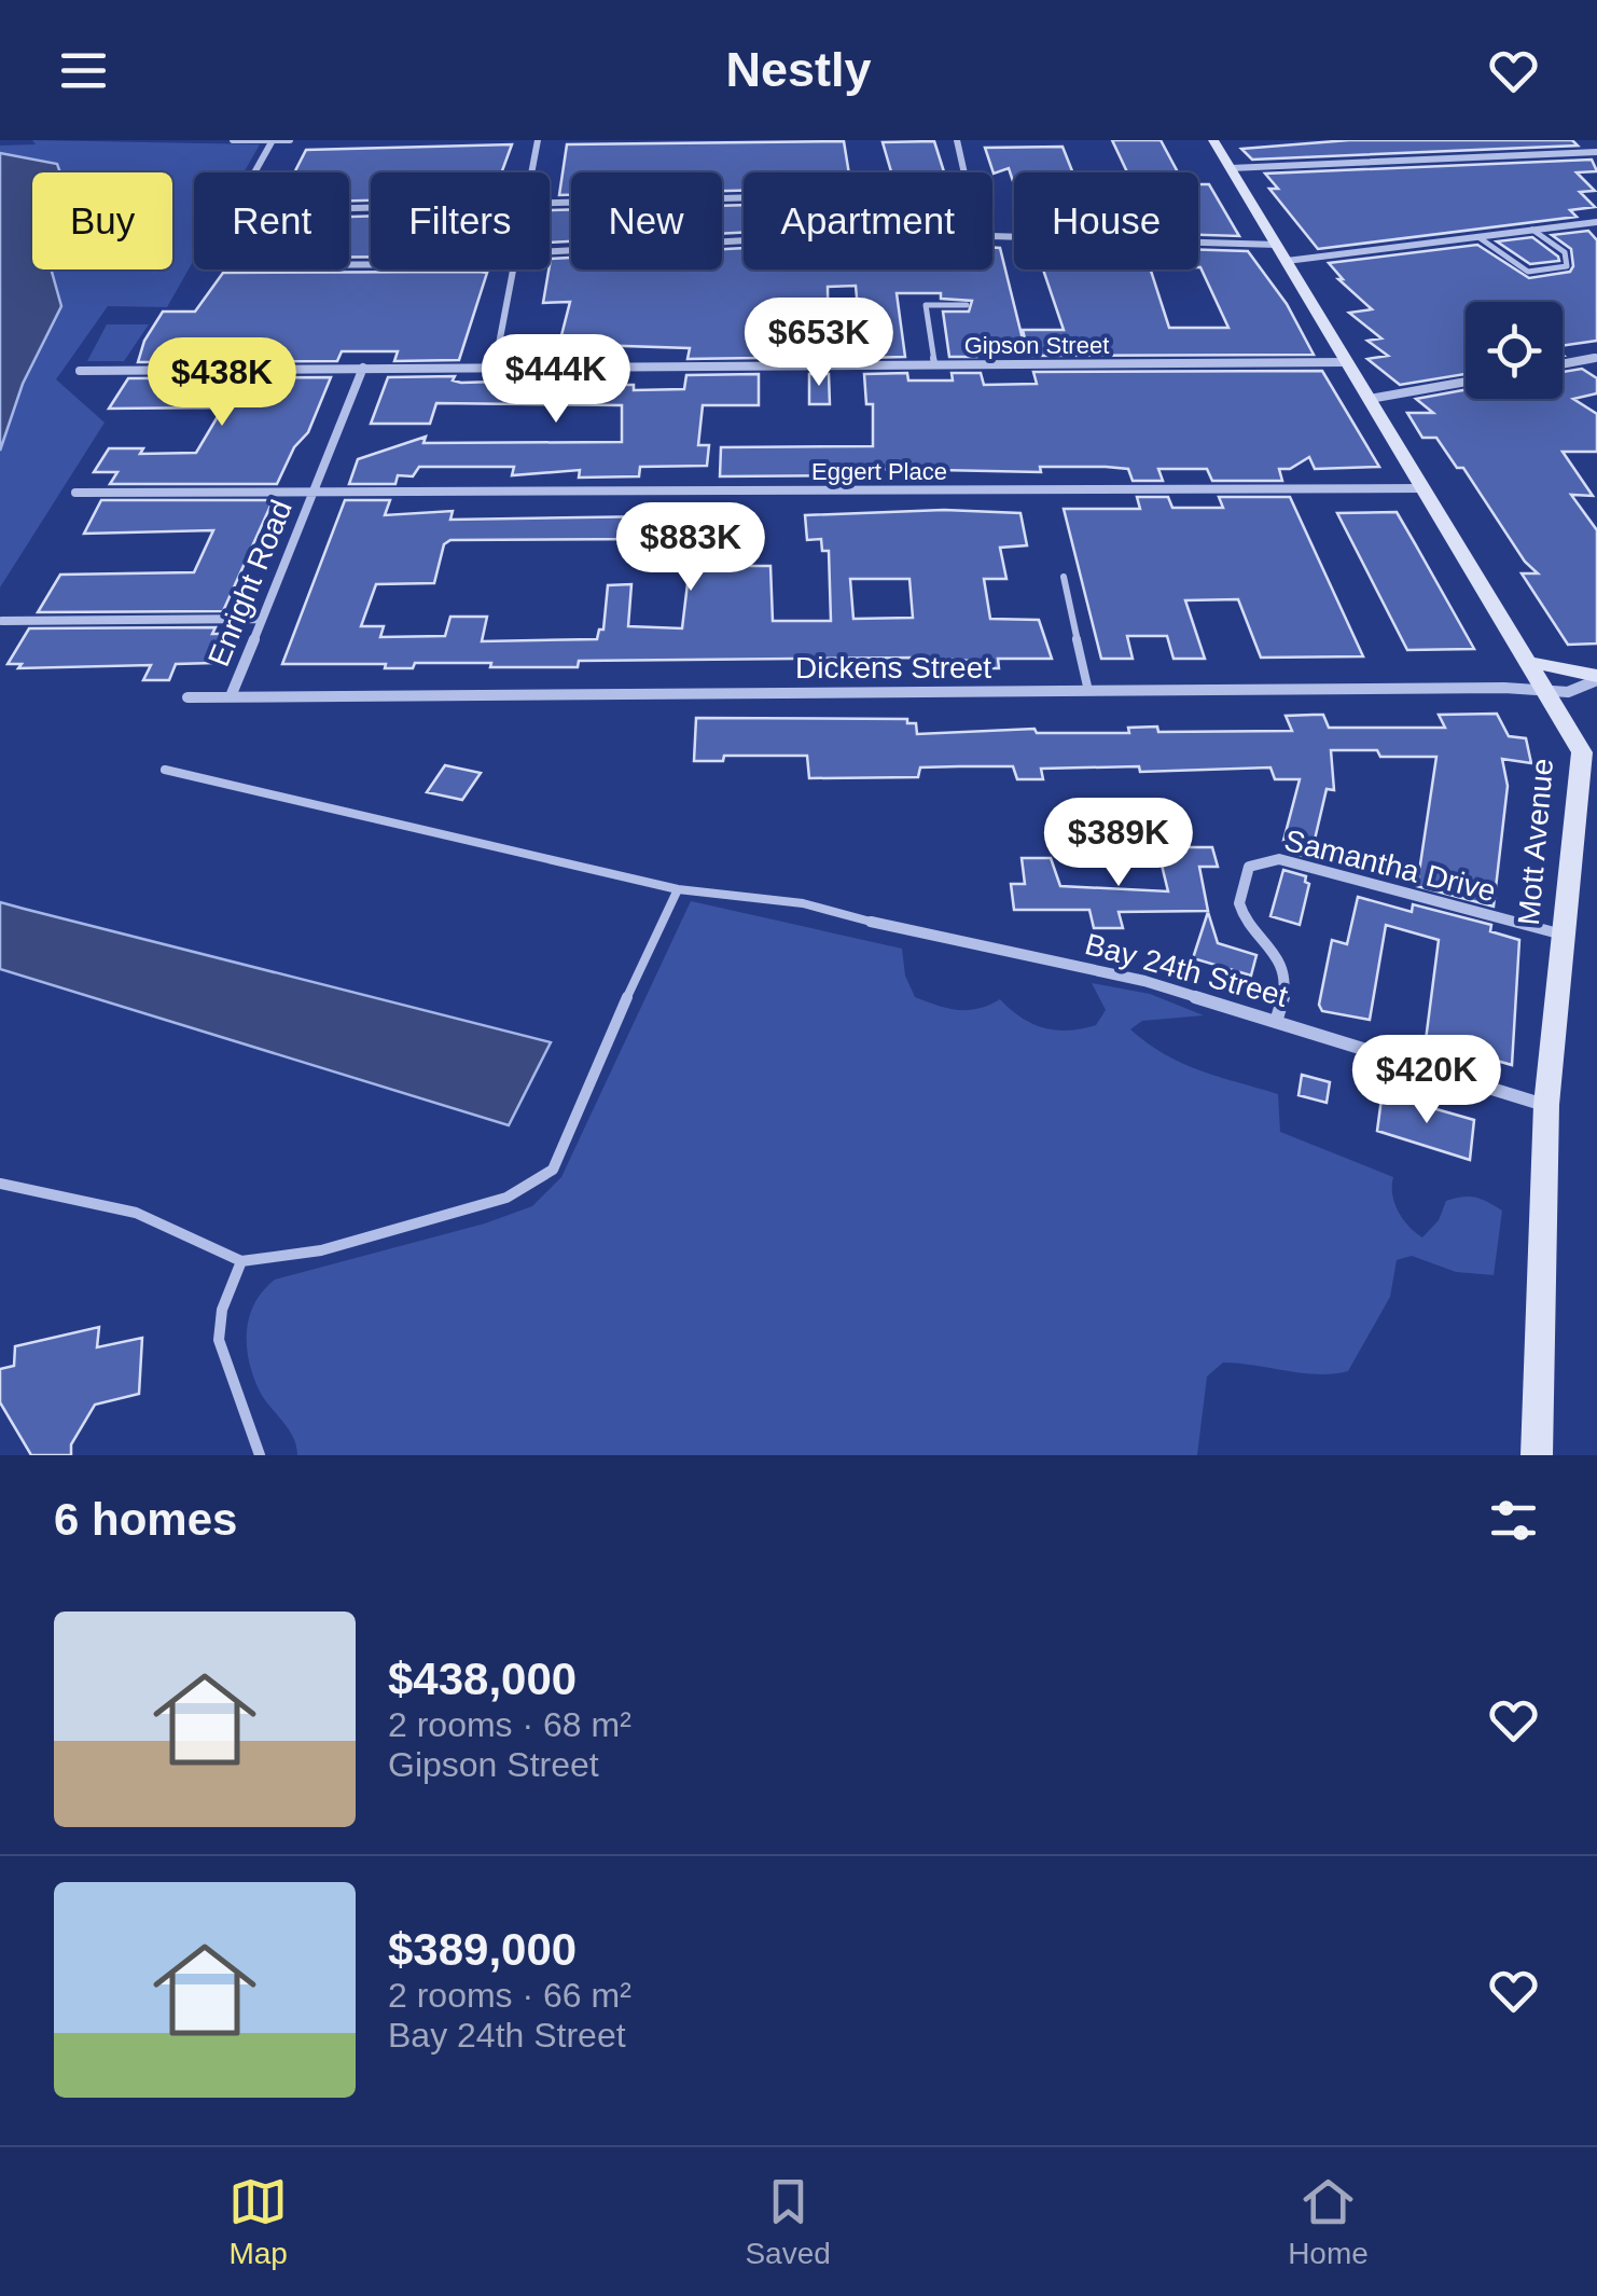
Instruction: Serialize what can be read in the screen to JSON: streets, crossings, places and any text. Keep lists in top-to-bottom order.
{
  "streets": {
    "street": [
      "Gipson Street",
      "Eggert Place",
      "Enright Road",
      "Dickens Street",
      "Mott Avenue",
      "Samantha Drive",
      "Bay 24th Street"
    ]
  },
  "crossings": [
    ["Gipson Street", "Enright Road"],
    ["Gipson Street", "Mott Avenue"],
    ["Eggert Place", "Enright Road"],
    ["Eggert Place", "Mott Avenue"],
    ["Enright Road", "Dickens Street"],
    ["Dickens Street", "Mott Avenue"],
    ["Mott Avenue", "Samantha Drive"],
    ["Mott Avenue", "Bay 24th Street"],
    ["Samantha Drive", "Bay 24th Street"]
  ],
  "page": {
    "header": "Nestly",
    "chip": [
      "Buy",
      "Rent",
      "Filters",
      "New",
      "Apartment",
      "House"
    ],
    "price": [
      "$653K",
      "$444K",
      "$438K",
      "$883K",
      "$389K",
      "$420K"
    ],
    "heading": "6 homes",
    "list": [
      {
        "name": "$438,000",
        "note": "2 rooms · 68 m² · Gipson Street"
      },
      {
        "name": "$389,000",
        "note": "2 rooms · 66 m² · Bay 24th Street"
      }
    ],
    "tabs": ["Map", "Saved", "Home"]
  }
}
